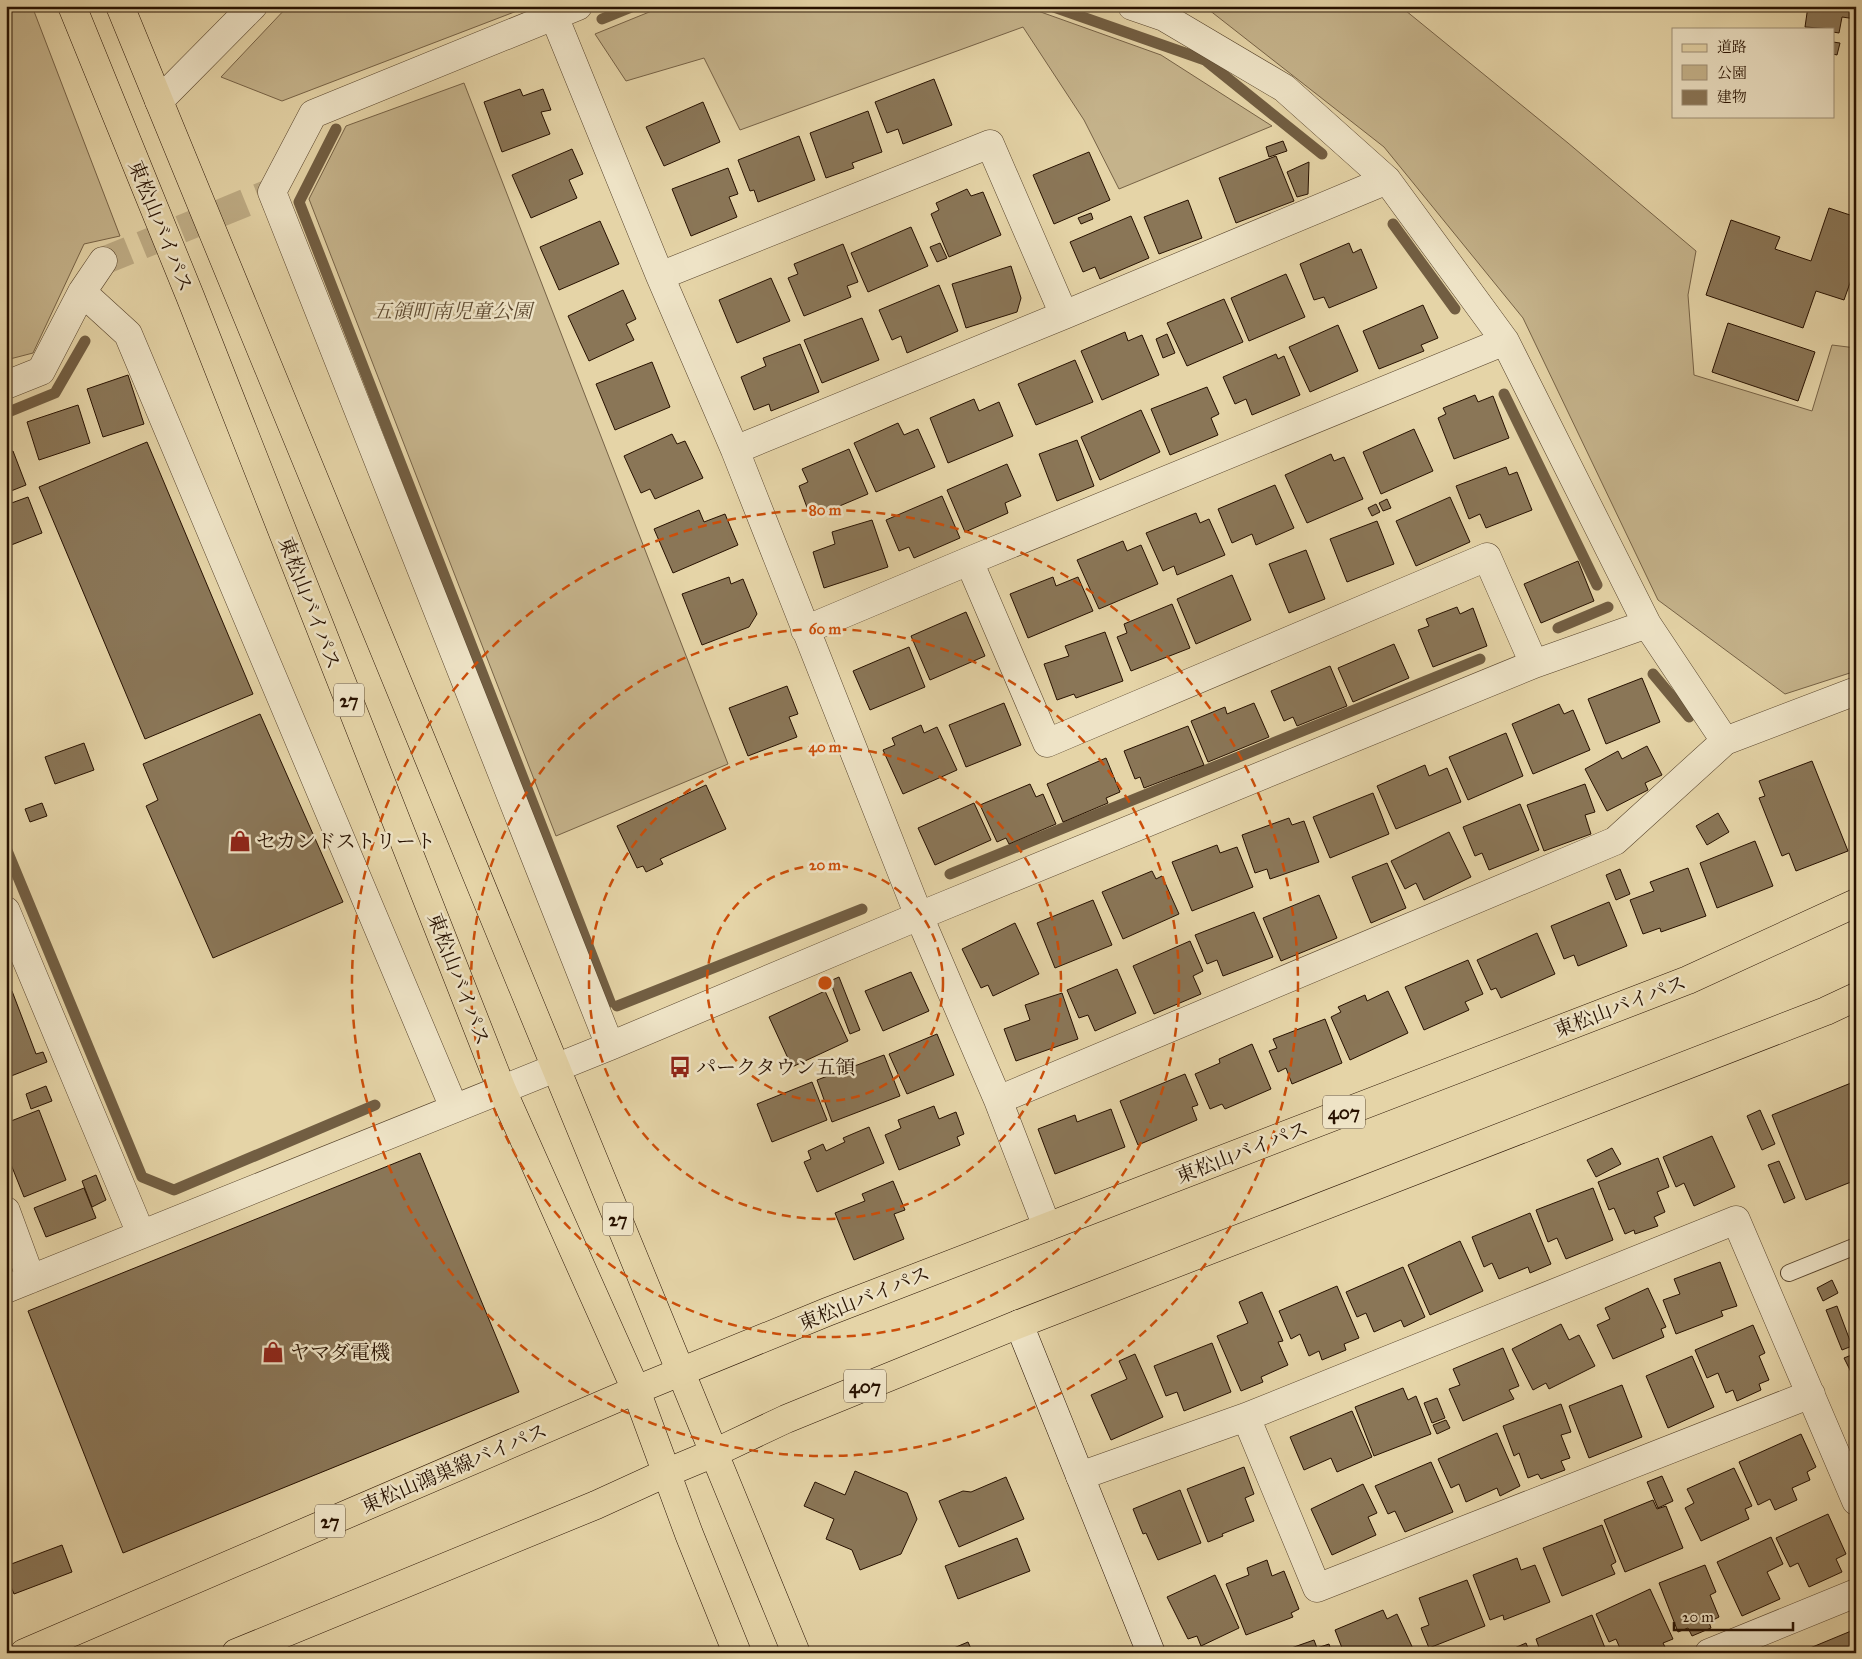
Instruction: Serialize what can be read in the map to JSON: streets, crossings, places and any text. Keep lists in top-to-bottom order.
{
  "streets": {
    "main road": [
      "東松山バイパス",
      "27",
      "407",
      "東松山鴻巣線バイパス"
    ]
  },
  "crossings": [
    ["東松山バイパス", "27"],
    ["東松山バイパス", "東松山鴻巣線バイパス"],
    ["27", "407"]
  ],
  "parks": ["五領町南児童公園"],
  "places": {
    "shop": ["セカンドストリート", "ヤマダ電機"],
    "bus stop": ["パークタウン五領"]
  },
  "legend": ["道路", "公園", "建物"],
  "scale_bar": "20 m",
  "rings": [
    "80 m",
    "60 m",
    "40 m",
    "20 m"
  ]
}
